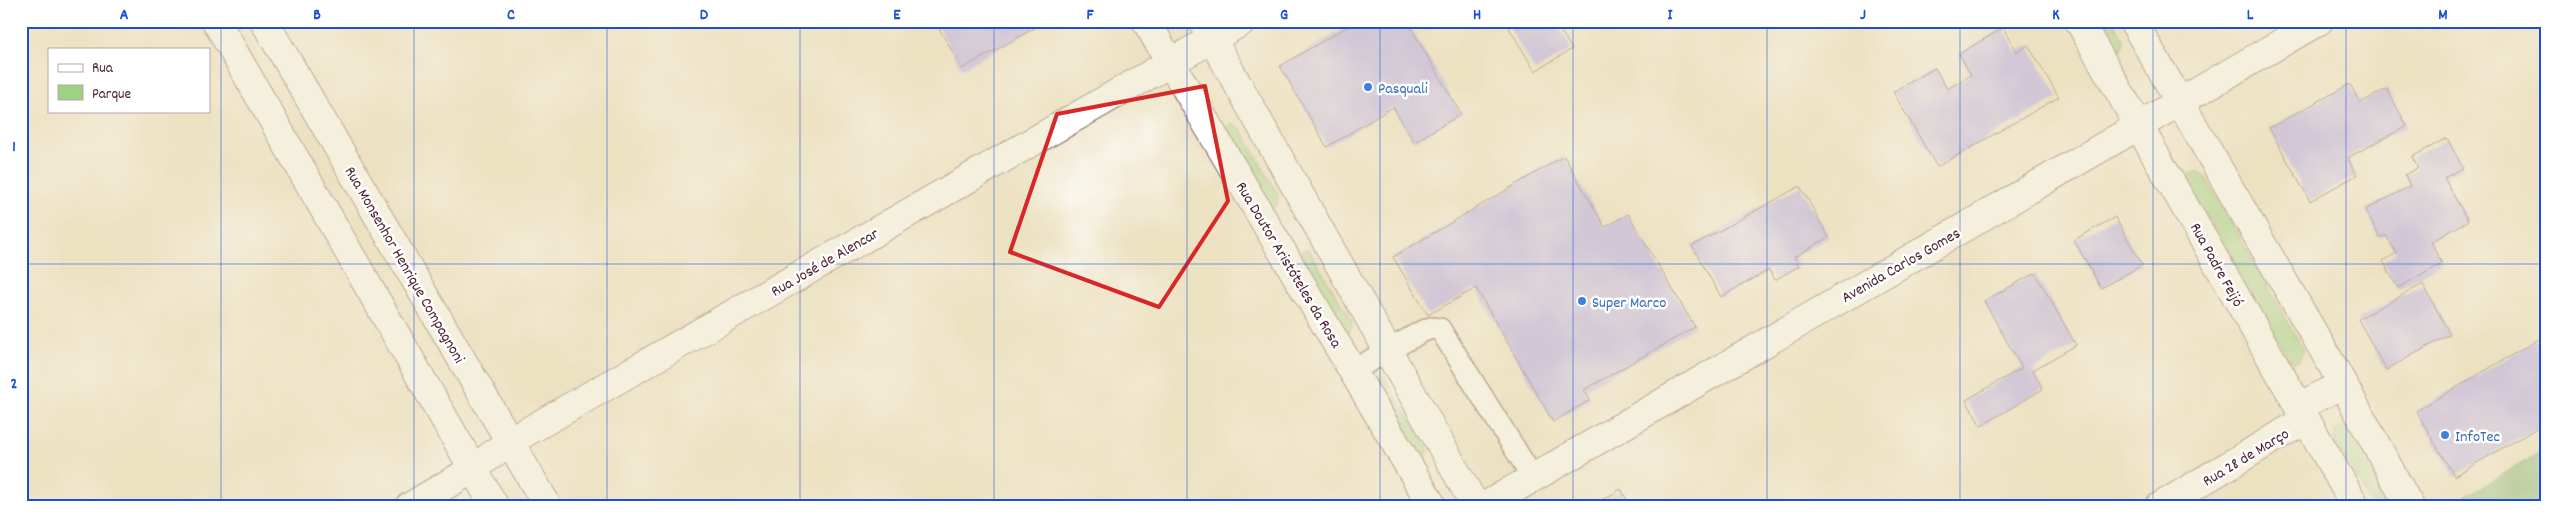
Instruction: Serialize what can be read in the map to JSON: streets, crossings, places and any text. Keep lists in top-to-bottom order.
{
  "streets": {
    "street": [
      "Rua José de Alencar",
      "Rua Monsenhor Henrique Compagnoni",
      "Rua Doutor Aristóteles da Rosa",
      "Avenida Carlos Gomes",
      "Rua Padre Feijó",
      "Rua 28 de Março"
    ]
  },
  "crossings": [
    ["Rua José de Alencar", "Rua Monsenhor Henrique Compagnoni"],
    ["Rua José de Alencar", "Rua Doutor Aristóteles da Rosa"],
    ["Avenida Carlos Gomes", "Rua Padre Feijó"],
    ["Rua Padre Feijó", "Rua 28 de Março"]
  ],
  "places": ["Pasquali", "Super Marco", "InfoTec"],
  "legend": ["Rua", "Parque"],
  "grid": {
    "columns": [
      "A",
      "B",
      "C",
      "D",
      "E",
      "F",
      "G",
      "H",
      "I",
      "J",
      "K",
      "L",
      "M"
    ],
    "rows": ["1", "2"]
  }
}
